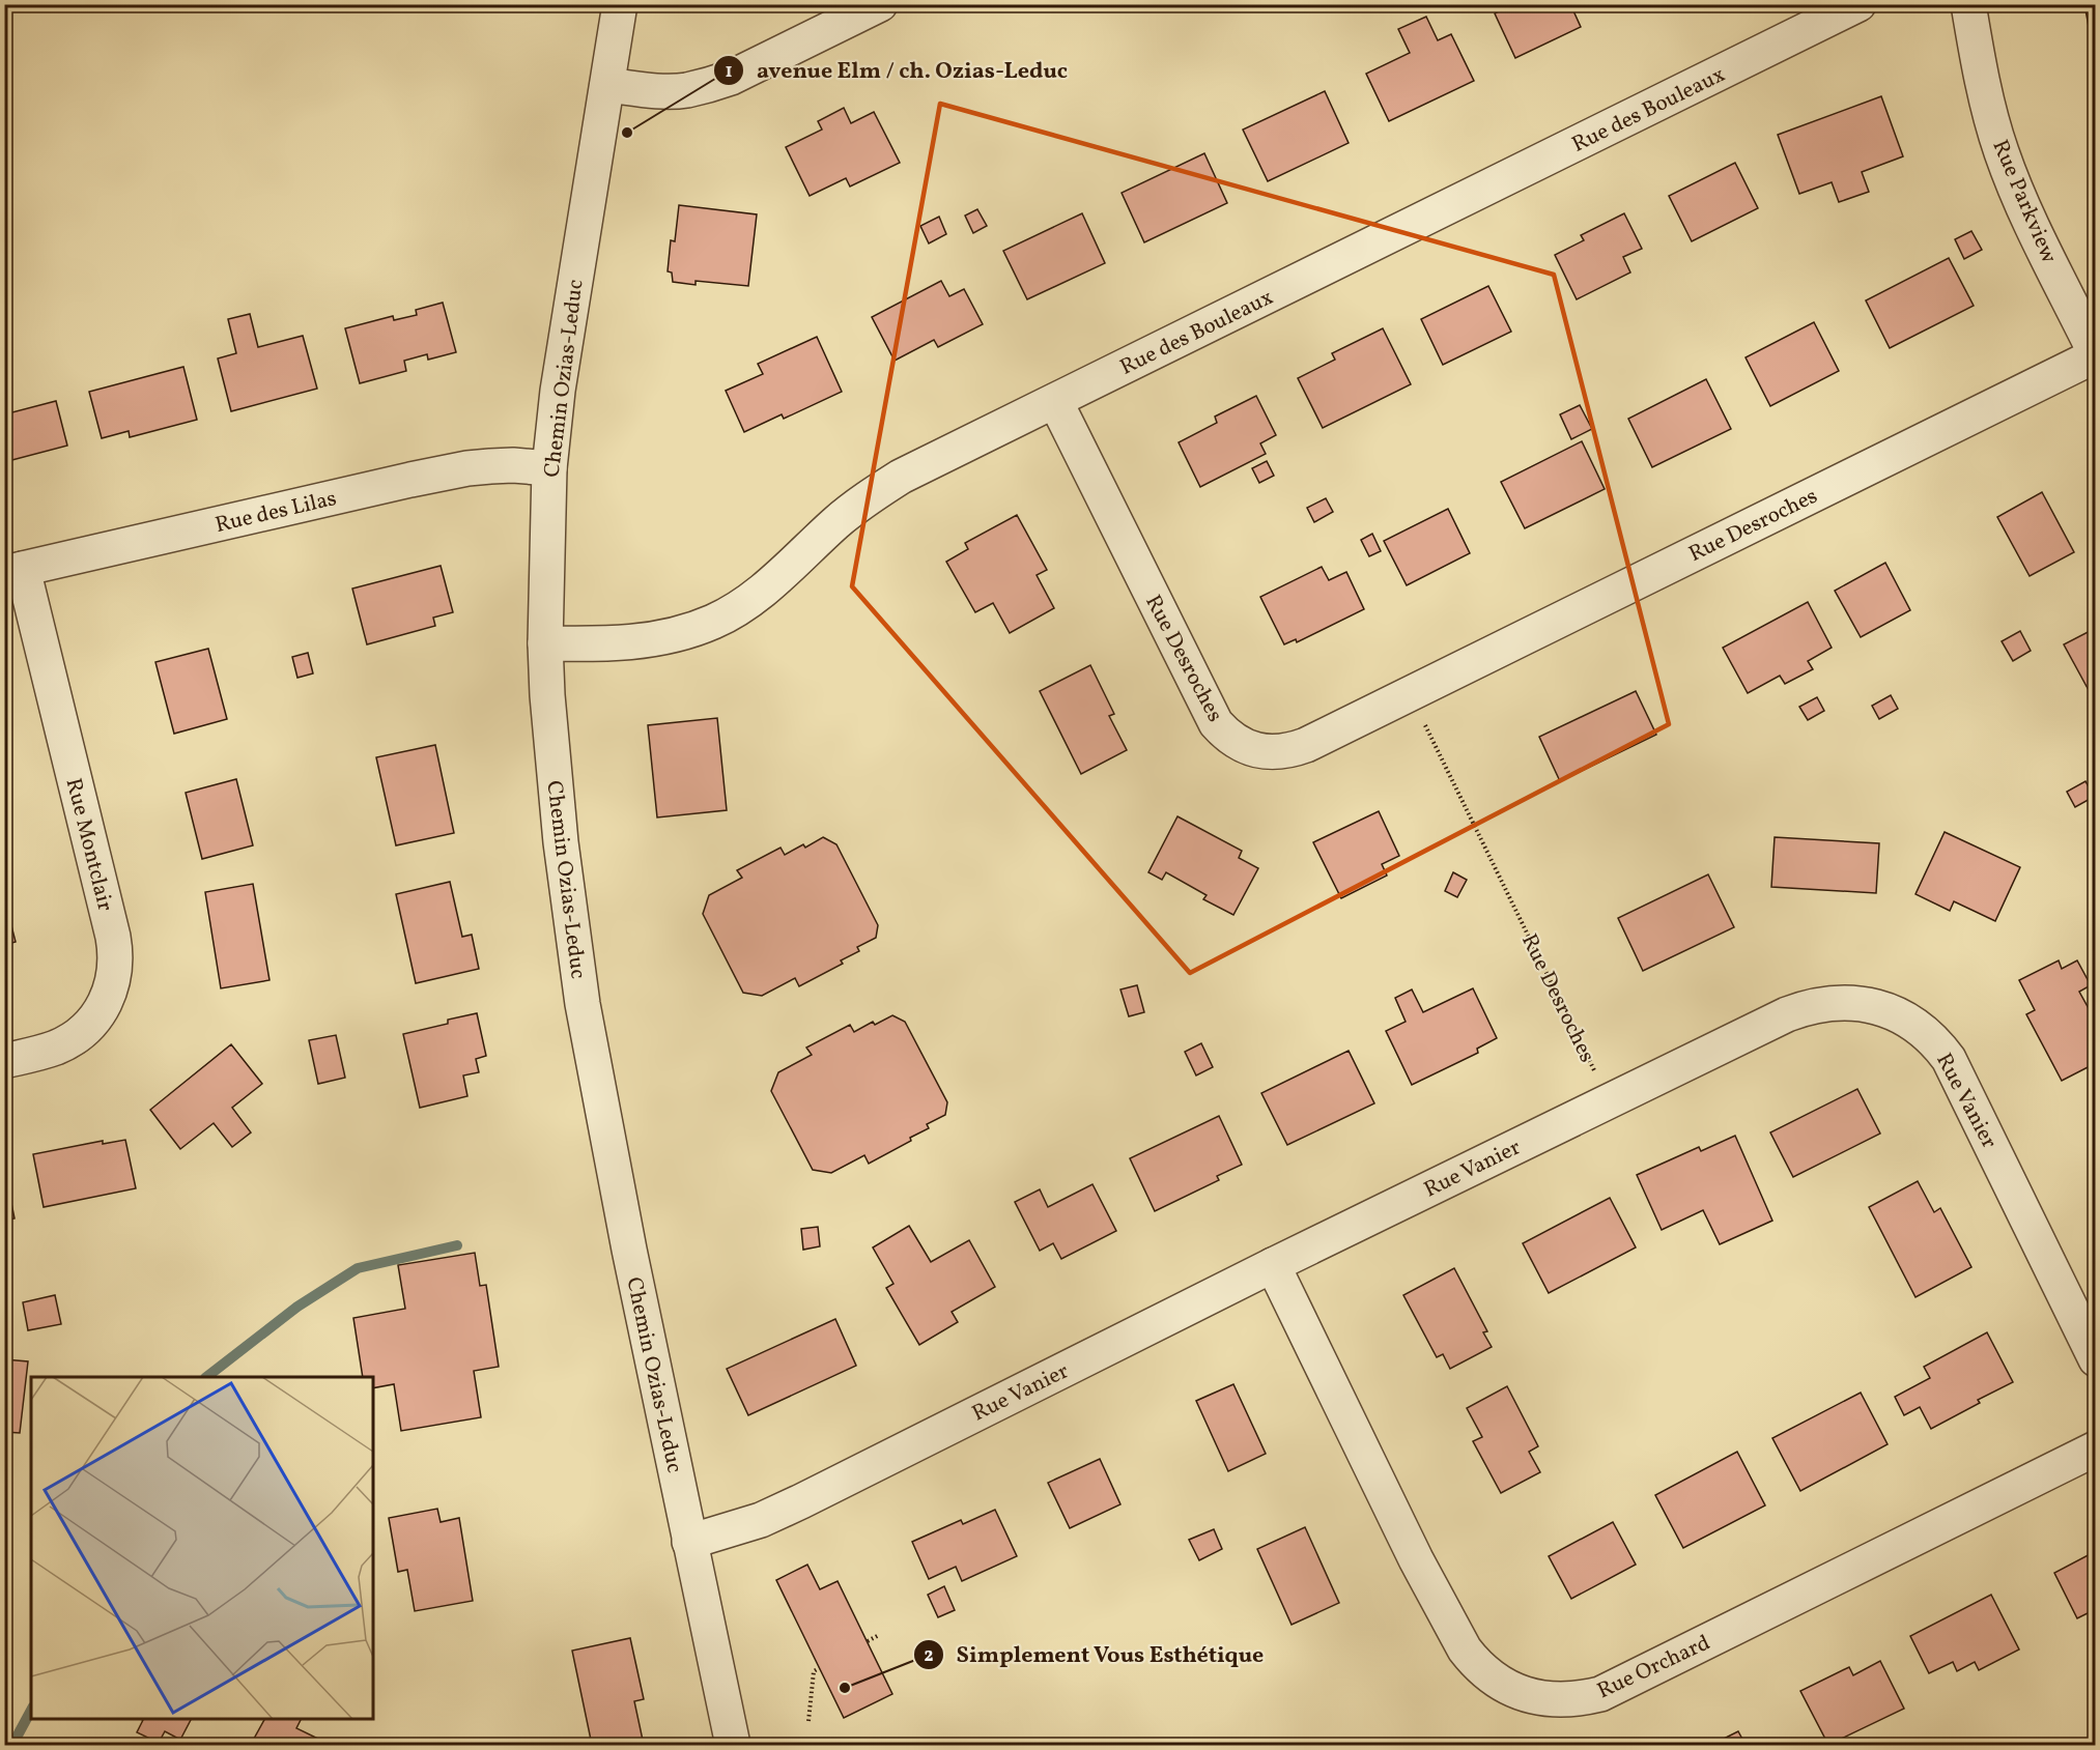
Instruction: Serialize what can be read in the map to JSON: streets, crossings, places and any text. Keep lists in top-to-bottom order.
{
  "streets": {
    "street": [
      "Rue des Bouleaux",
      "Rue Parkview",
      "Chemin Ozias-Leduc",
      "Rue des Lilas",
      "Rue Desroches",
      "Rue Montclair",
      "Rue Vanier",
      "Rue Orchard"
    ]
  },
  "crossings": [
    ["Rue des Bouleaux", "Chemin Ozias-Leduc"],
    ["Rue des Bouleaux", "Rue Desroches"],
    ["Rue Parkview", "Rue Desroches"],
    ["Chemin Ozias-Leduc", "Rue des Lilas"],
    ["Chemin Ozias-Leduc", "Rue Vanier"],
    ["Rue des Lilas", "Rue Montclair"],
    ["Rue Desroches", "Rue Vanier"],
    ["Rue Vanier", "Rue Orchard"]
  ],
  "places": ["avenue Elm / ch. Ozias-Leduc", "Simplement Vous Esthétique"]
}
